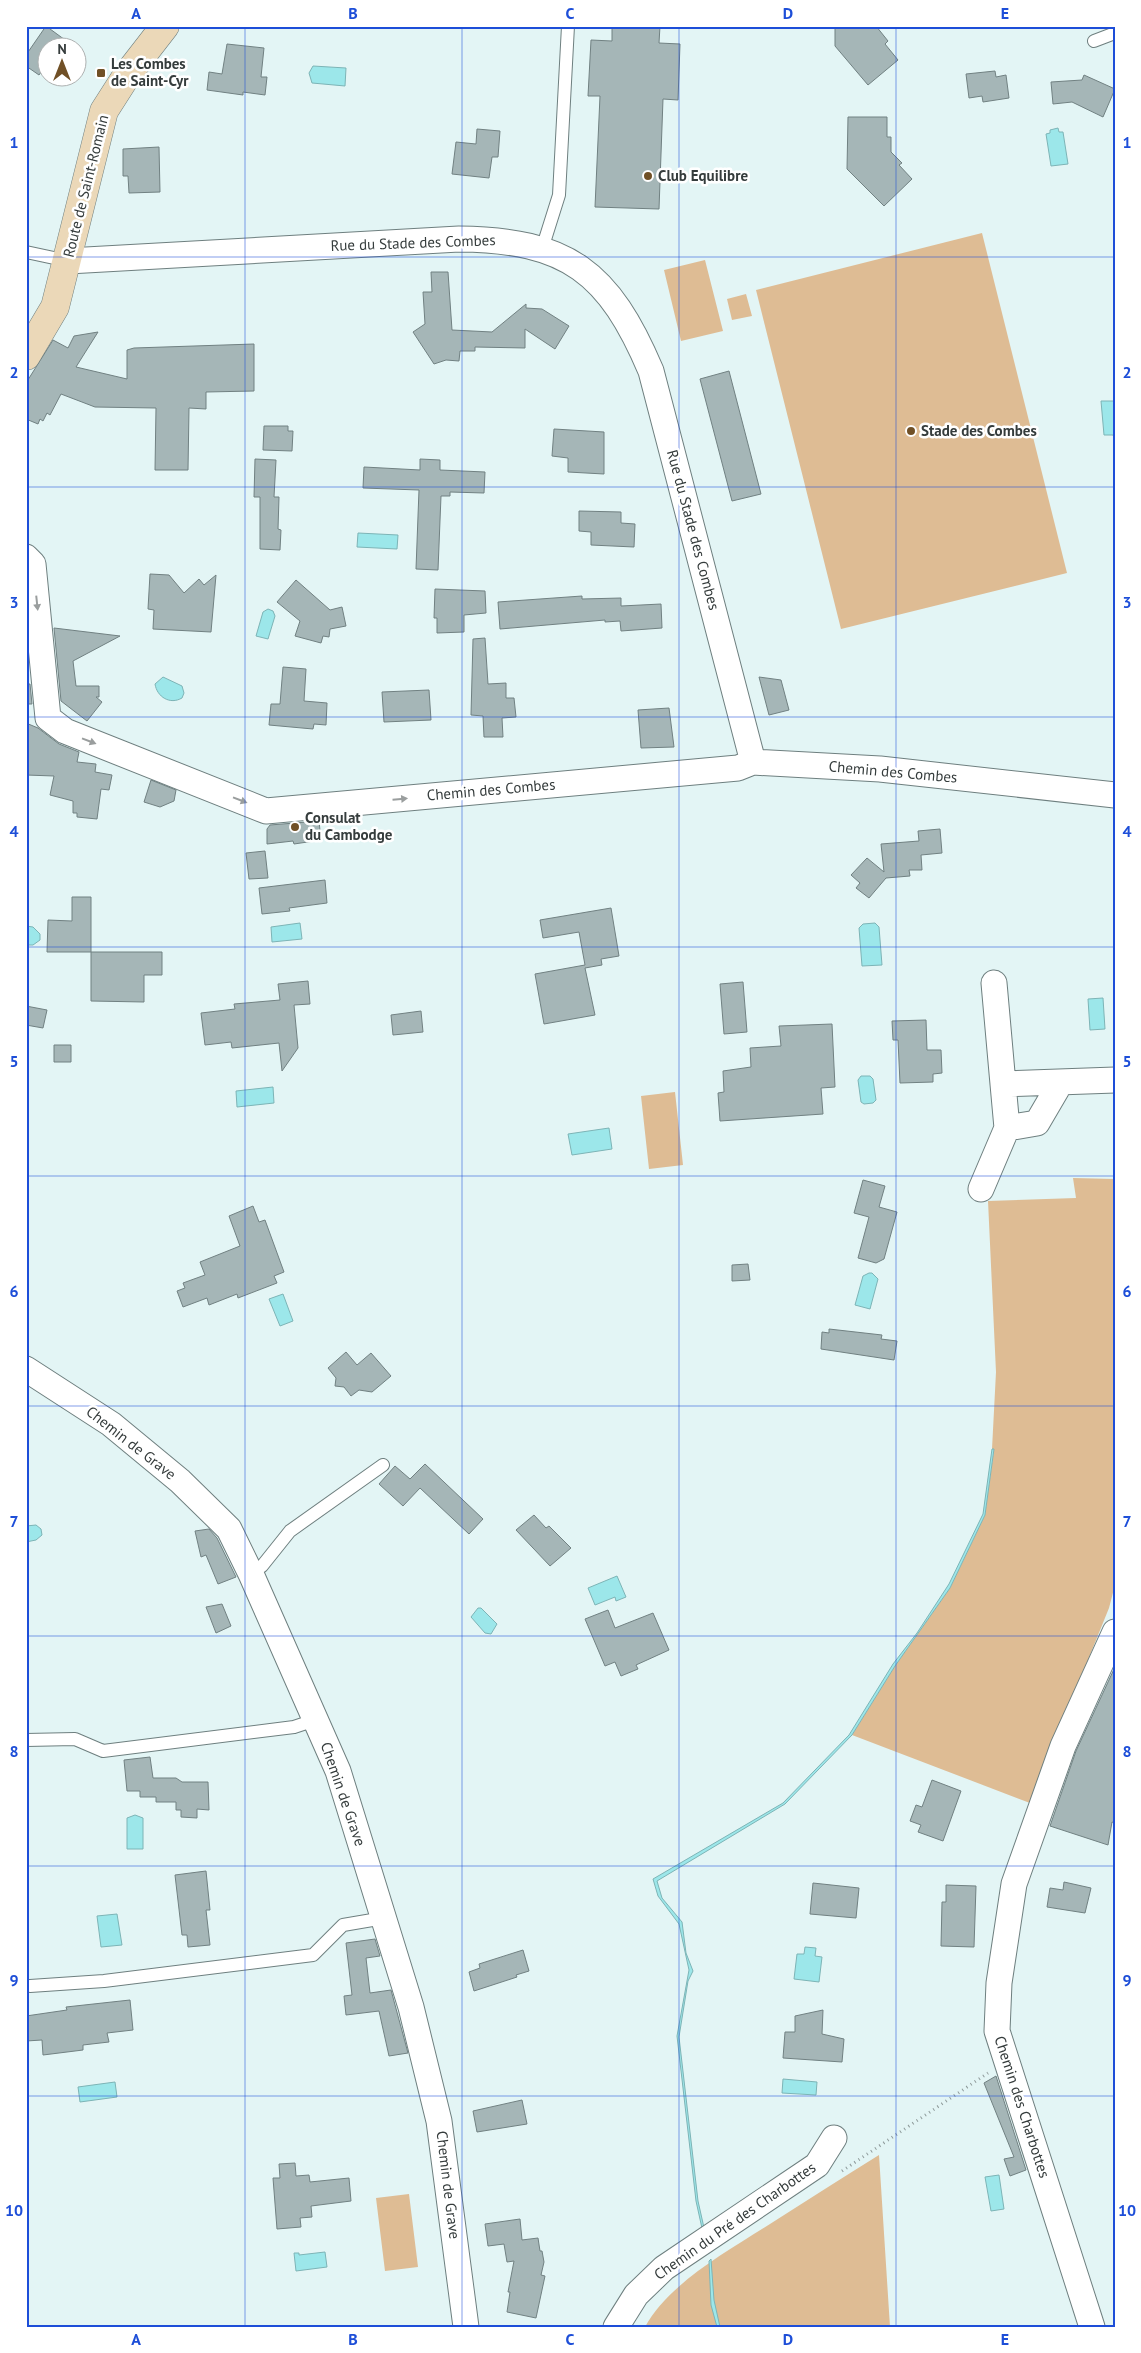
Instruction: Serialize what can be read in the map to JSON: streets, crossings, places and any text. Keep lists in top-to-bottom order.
{
  "streets": {
    "main road": ["Route de Saint-Romain"],
    "street": [
      "Rue du Stade des Combes",
      "Chemin des Combes",
      "Chemin de Grave",
      "Chemin des Charbottes",
      "Chemin du Pré des Charbottes"
    ]
  },
  "crossings": [
    ["Route de Saint-Romain", "Rue du Stade des Combes"],
    ["Rue du Stade des Combes", "Chemin des Combes"]
  ],
  "one_way": ["Chemin des Combes"],
  "places": {
    "transit": ["Les Combes de Saint-Cyr"],
    "other": ["Club Equilibre", "Stade des Combes", "Consulat du Cambodge"]
  },
  "north": "top",
  "grid": {
    "columns": [
      "A",
      "B",
      "C",
      "D",
      "E"
    ],
    "rows": [
      "1",
      "2",
      "3",
      "4",
      "5",
      "6",
      "7",
      "8",
      "9",
      "10"
    ]
  }
}
